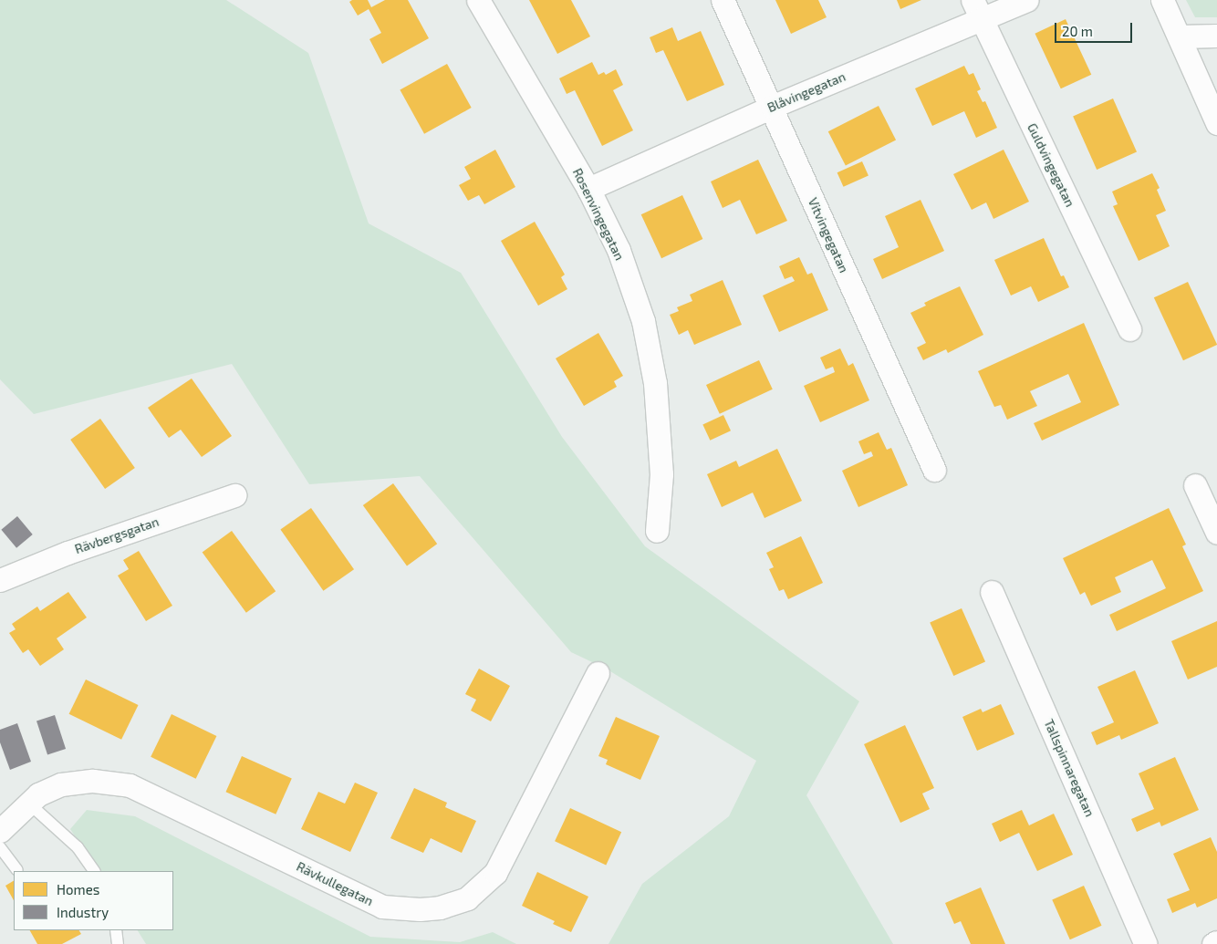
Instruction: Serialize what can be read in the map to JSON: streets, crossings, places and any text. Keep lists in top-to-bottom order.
{
  "streets": {
    "street": [
      "Blåvingegatan",
      "Guldvingegatan",
      "Rosenvingegatan",
      "Vitvingegatan",
      "Rävbergsgatan",
      "Tallspinnaregatan",
      "Rävkullegatan"
    ]
  },
  "crossings": [
    ["Blåvingegatan", "Guldvingegatan"],
    ["Blåvingegatan", "Rosenvingegatan"],
    ["Blåvingegatan", "Vitvingegatan"]
  ],
  "legend": ["Homes", "Industry"],
  "scale_bar": "20 m"
}
